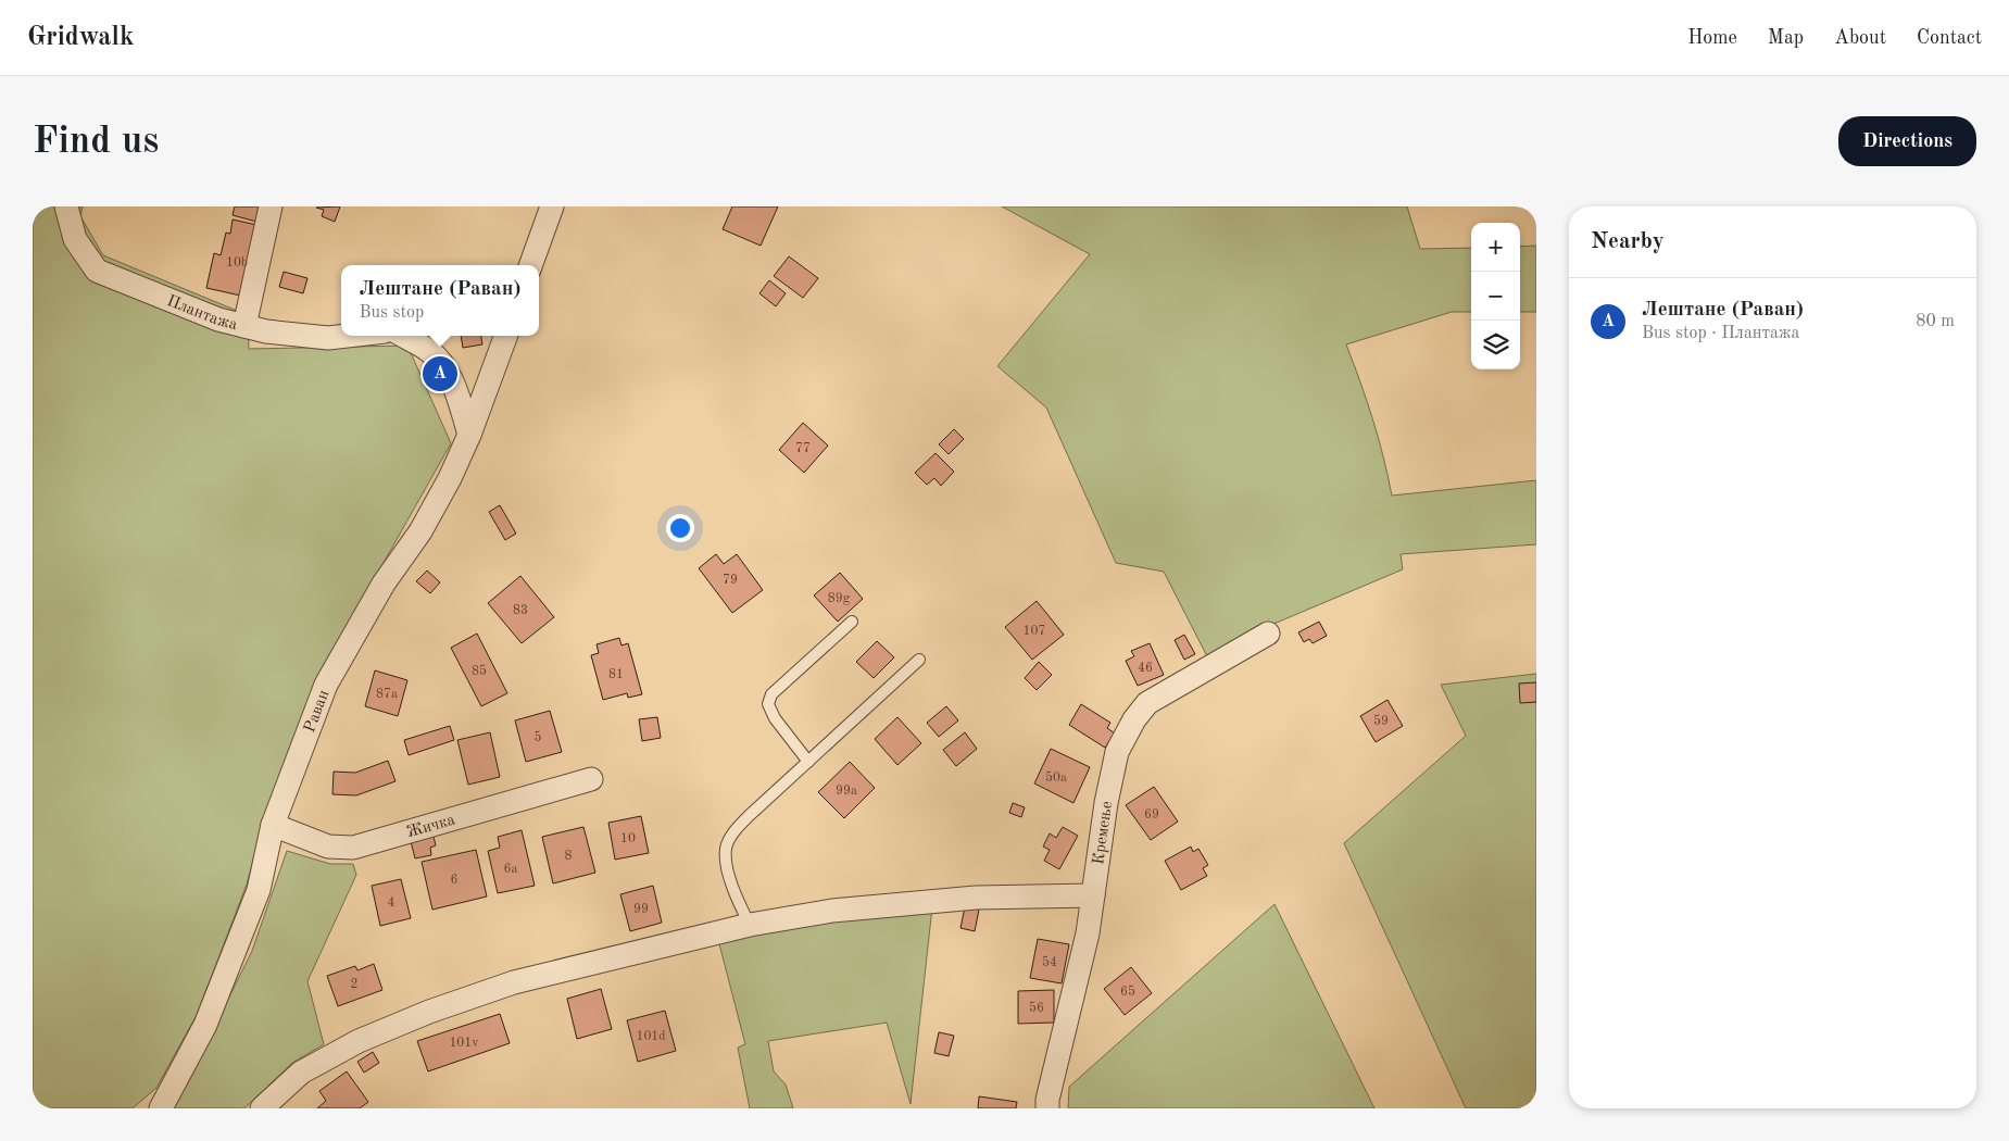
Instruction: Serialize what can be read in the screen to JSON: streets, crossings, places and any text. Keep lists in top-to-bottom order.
{
  "streets": {
    "street": [
      "Плантажа",
      "Раван",
      "Жичка",
      "Кремење"
    ]
  },
  "crossings": [
    ["Раван", "Жичка"]
  ],
  "house_numbers": [
    "10b",
    "77",
    "79",
    "89g",
    "83",
    "107",
    "46",
    "85",
    "81",
    "87a",
    "59",
    "5",
    "50a",
    "99a",
    "69",
    "10",
    "8",
    "6a",
    "6",
    "4",
    "99",
    "54",
    "2",
    "65",
    "56",
    "101d",
    "101v"
  ],
  "page": {
    "header": "Gridwalk",
    "nav": [
      "Home",
      "Map",
      "About",
      "Contact"
    ],
    "buttons": "Directions",
    "title": "Find us",
    "heading": "Nearby",
    "map_buttons": ["+", "−"],
    "popup": ["Лештане (Раван)", "Bus stop"],
    "list": [
      {
        "mark": "A",
        "name": "Лештане (Раван)",
        "note": "Bus stop · Плантажа",
        "value": "80 m"
      }
    ],
    "pins": "A"
  }
}
